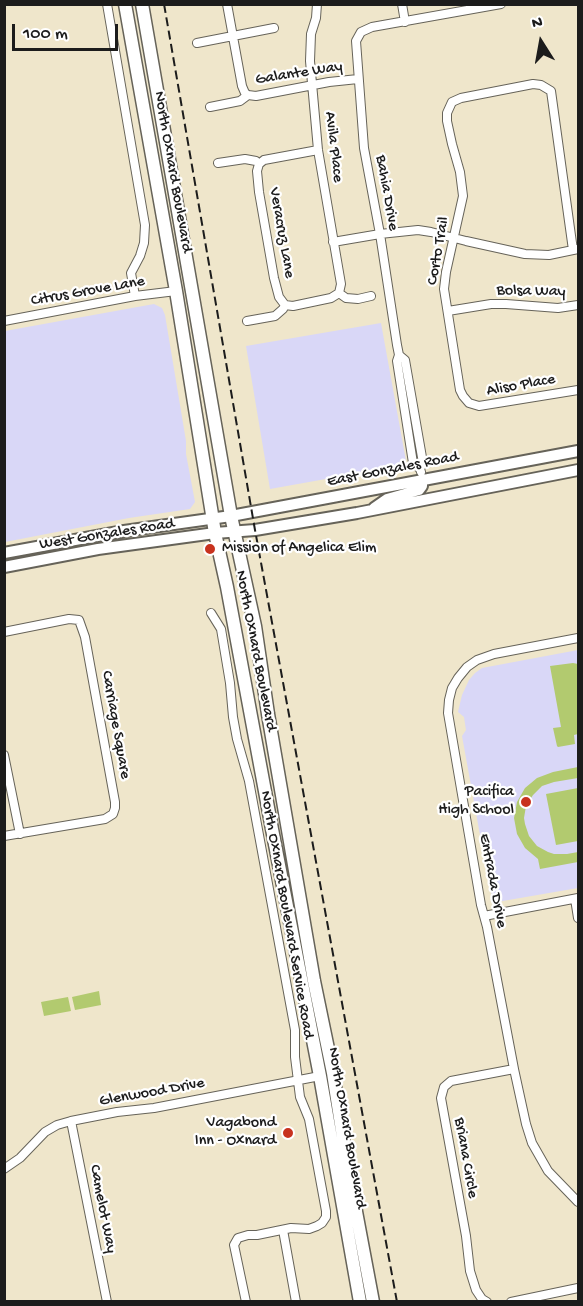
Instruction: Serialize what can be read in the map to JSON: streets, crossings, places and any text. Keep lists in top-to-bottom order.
{
  "streets": {
    "main road": ["North Oxnard Boulevard", "East Gonzales Road", "West Gonzales Road"],
    "street": [
      "Galante Way",
      "Avila Place",
      "Bahia Drive",
      "Veracruz Lane",
      "Corto Trail",
      "Citrus Grove Lane",
      "Bolsa Way",
      "Aliso Place",
      "Carriage Square",
      "Entrada Drive",
      "North Oxnard Boulevard Service Road",
      "Glenwood Drive",
      "Briana Circle",
      "Camelot Way"
    ]
  },
  "crossings": [
    ["Galante Way", "Avila Place"],
    ["Galante Way", "Bahia Drive"],
    ["North Oxnard Boulevard", "Citrus Grove Lane"],
    ["North Oxnard Boulevard", "East Gonzales Road"],
    ["North Oxnard Boulevard", "West Gonzales Road"],
    ["North Oxnard Boulevard", "Glenwood Drive"],
    ["Bahia Drive", "East Gonzales Road"],
    ["Corto Trail", "Bolsa Way"],
    ["Corto Trail", "Aliso Place"],
    ["East Gonzales Road", "West Gonzales Road"],
    ["Entrada Drive", "Briana Circle"],
    ["North Oxnard Boulevard Service Road", "Glenwood Drive"],
    ["Glenwood Drive", "Camelot Way"]
  ],
  "places": ["Mission of Angelica Elim", "Pacifica High School", "Vagabond Inn - Oxnard"],
  "scale_bar": "100 m",
  "north": "top"
}
